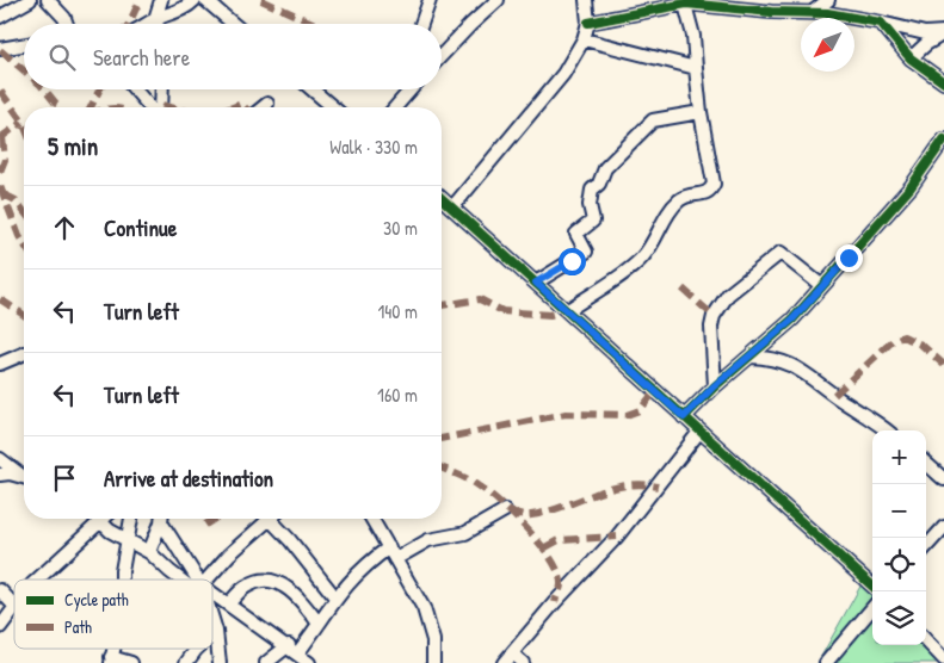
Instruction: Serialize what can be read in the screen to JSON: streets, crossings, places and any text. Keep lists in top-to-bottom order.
{
  "legend": ["Cycle path", "Path"],
  "north": "bottom left",
  "page": {
    "search": "Search here",
    "heading": ["5 min", "Walk · 330 m"],
    "list": [
      ["Continue", "30 m"],
      ["Turn left", "140 m"],
      ["Turn left", "160 m"],
      "Arrive at destination"
    ],
    "map_buttons": ["+", "−"]
  }
}
